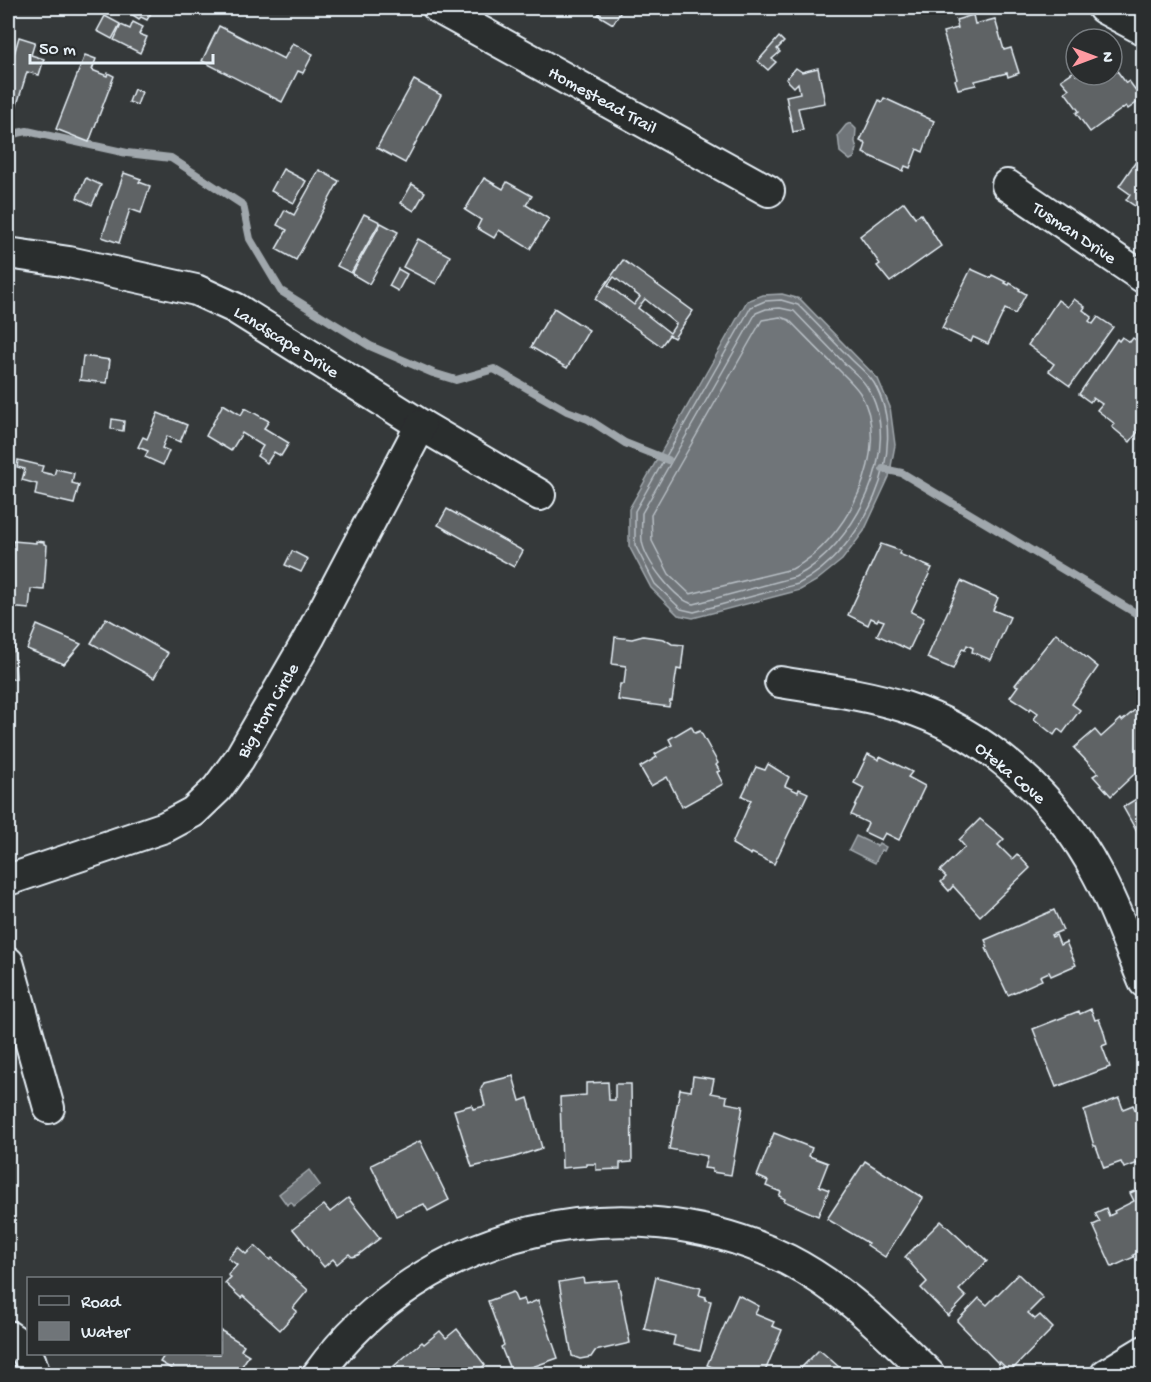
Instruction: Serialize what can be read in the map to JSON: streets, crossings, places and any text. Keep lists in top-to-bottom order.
{
  "streets": {
    "street": [
      "Homestead Trail",
      "Tusman Drive",
      "Landscape Drive",
      "Big Horn Circle",
      "Oteka Cove"
    ]
  },
  "crossings": [
    ["Landscape Drive", "Big Horn Circle"]
  ],
  "legend": ["Road", "Water"],
  "scale_bar": "50 m",
  "north": "right"
}
